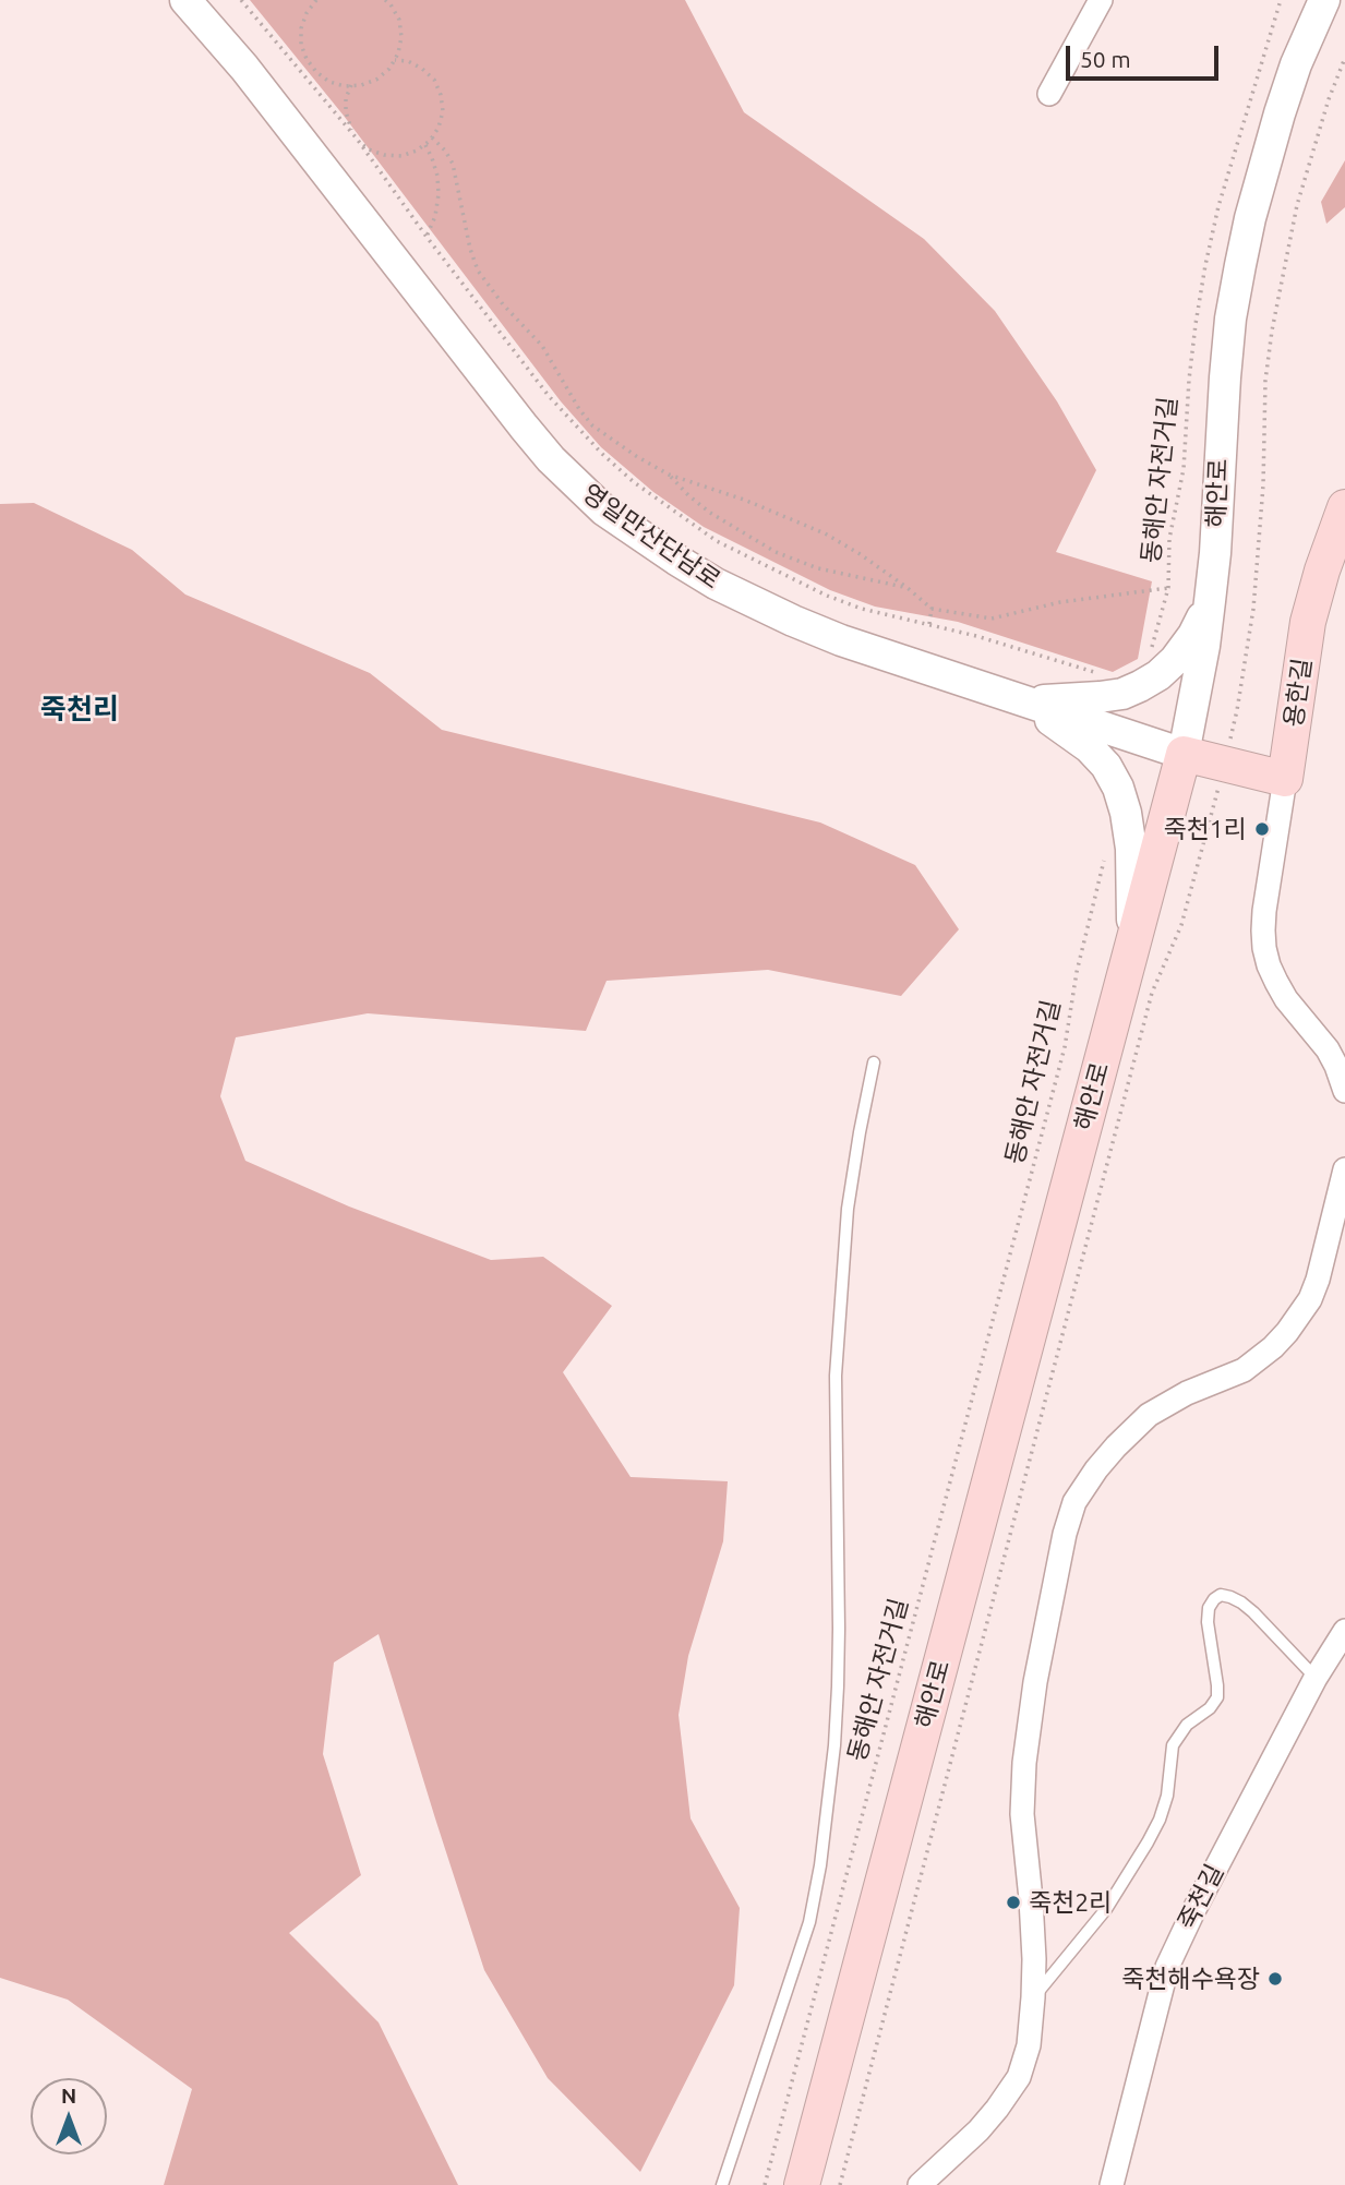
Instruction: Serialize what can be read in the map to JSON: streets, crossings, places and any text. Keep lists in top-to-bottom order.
{
  "streets": {
    "main road": ["해안로", "용한길"],
    "street": ["영일만산단남로", "죽천길"],
    "path": ["동해안 자전거길"]
  },
  "crossings": [
    ["해안로", "영일만산단남로"]
  ],
  "districts": ["죽천리"],
  "places": ["죽천1리", "죽천2리", "죽천해수욕장"],
  "scale_bar": "50 m",
  "north": "top"
}
